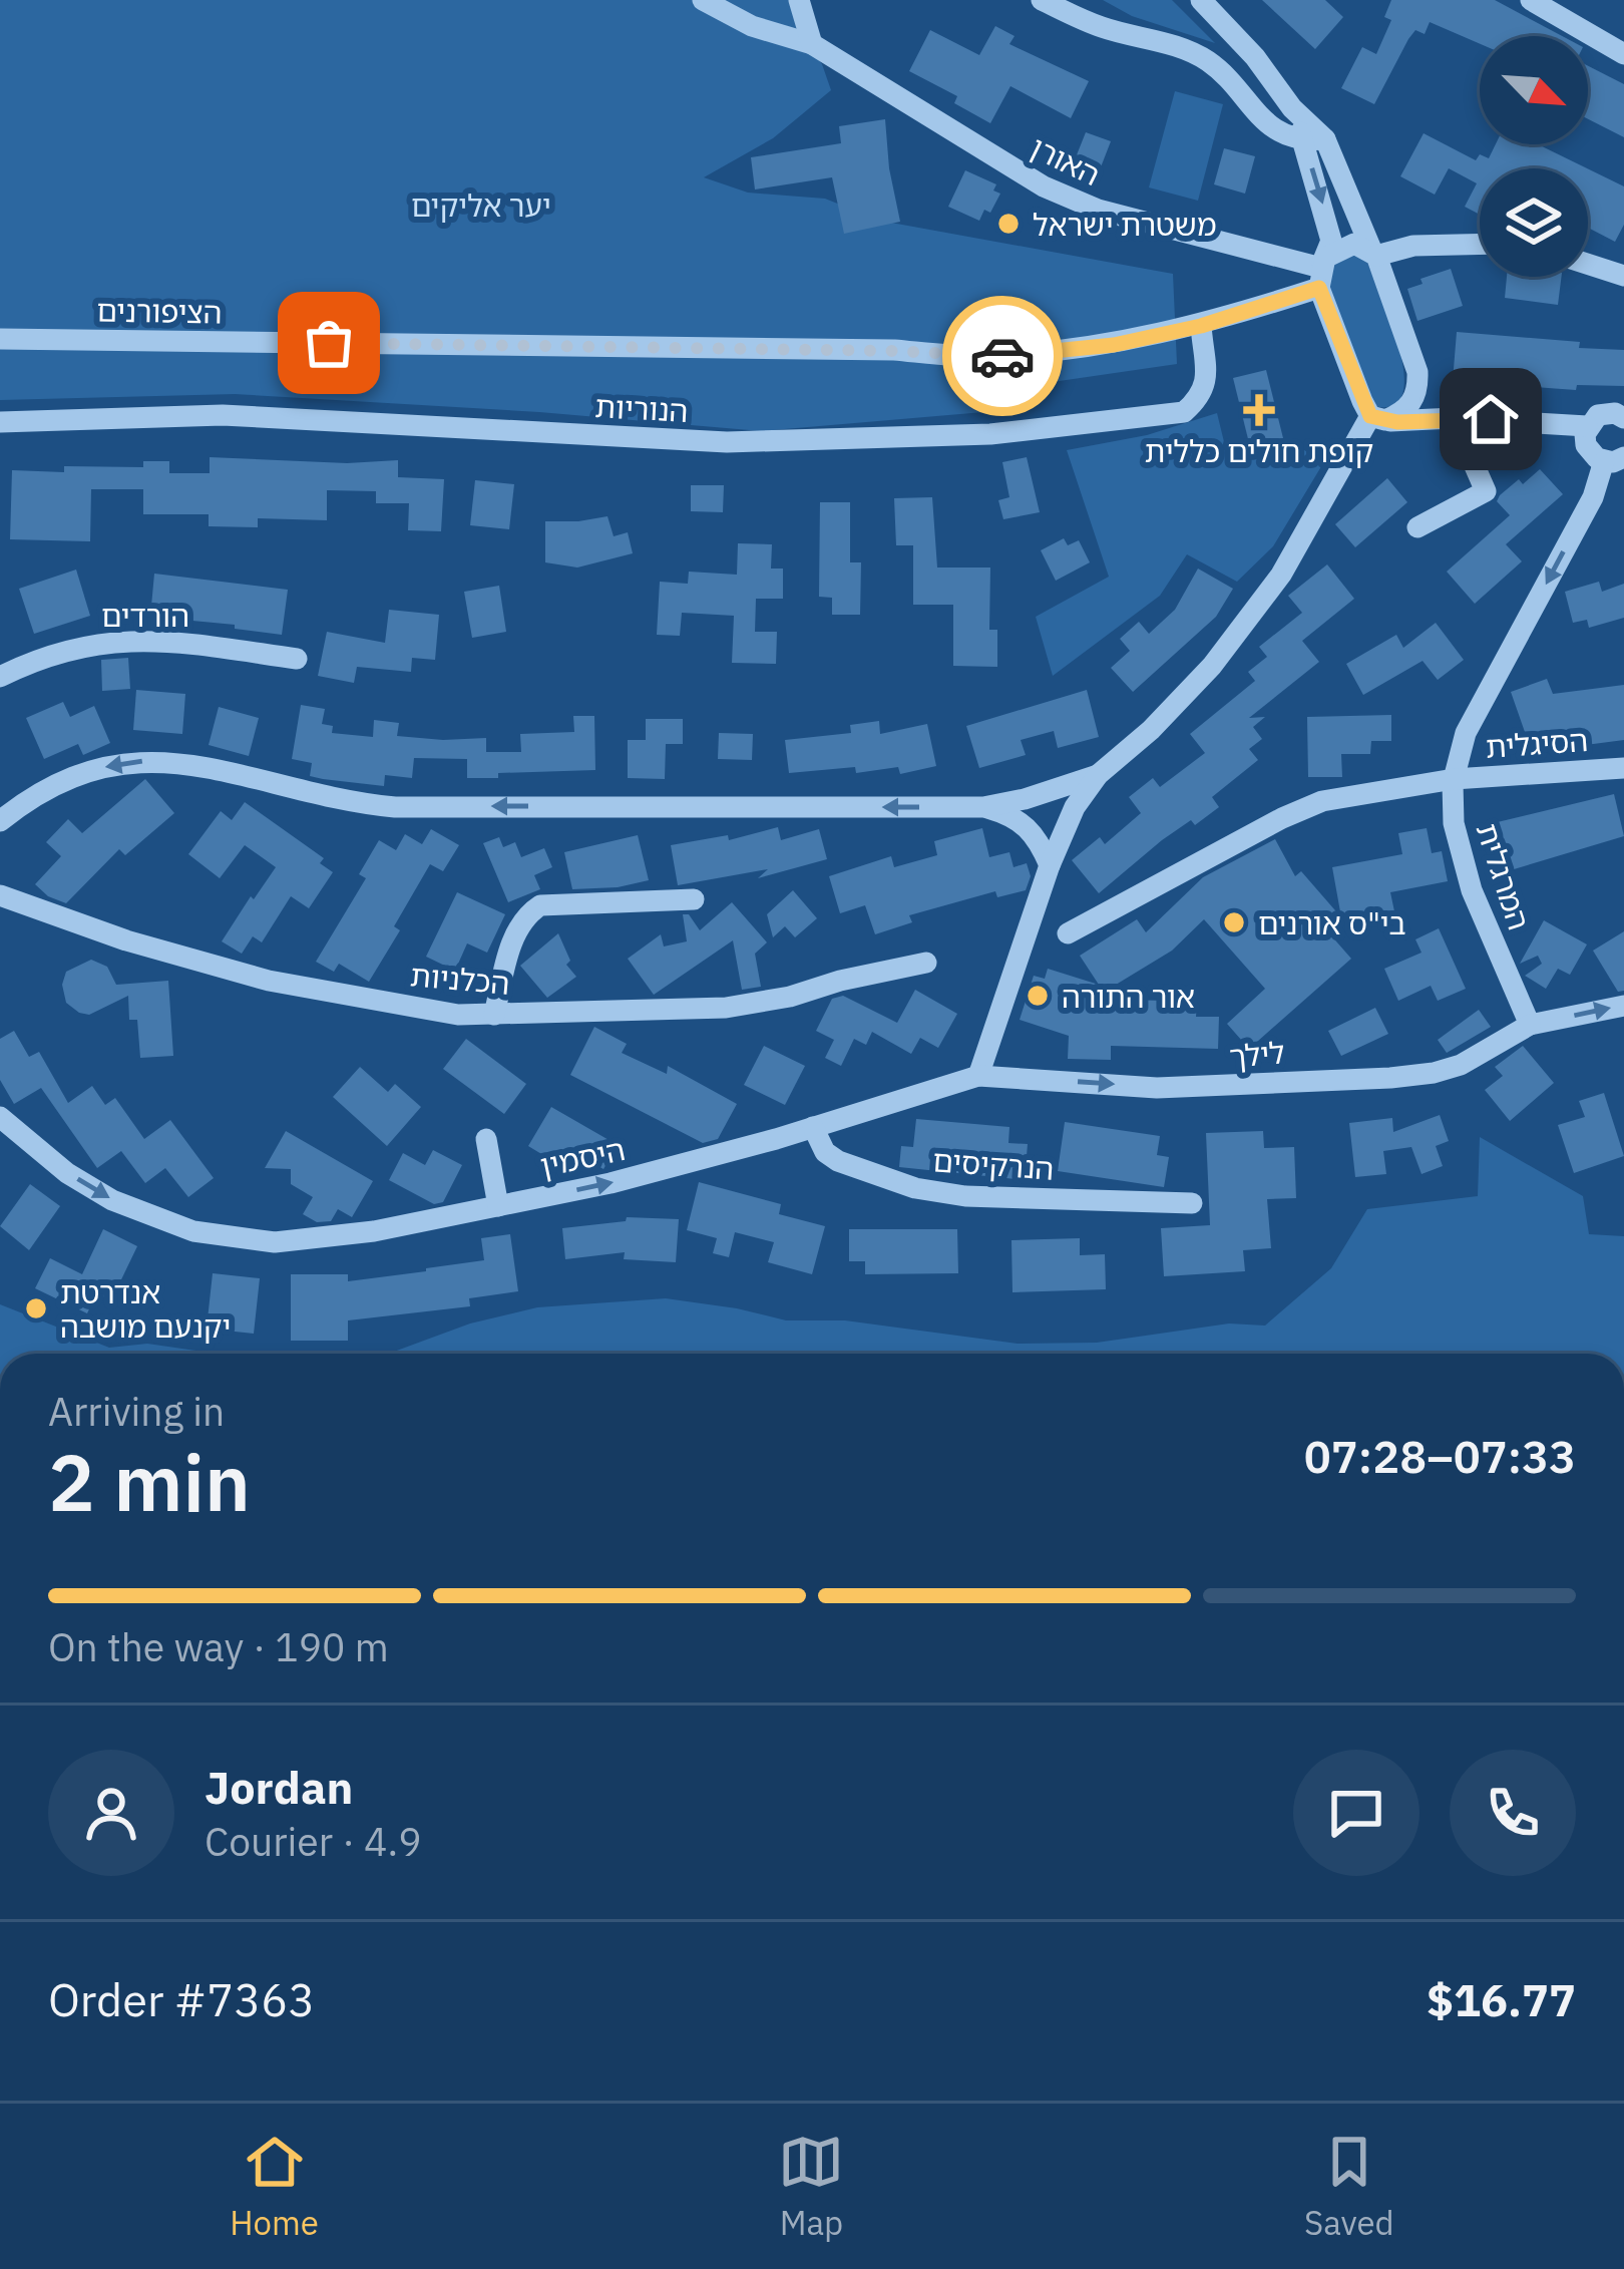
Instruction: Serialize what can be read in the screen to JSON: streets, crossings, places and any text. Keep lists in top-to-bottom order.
{
  "streets": {
    "street": [
      "האורן",
      "הציפורנים",
      "הנוריות",
      "הורדים",
      "הסיגלית",
      "המרגלית",
      "הכלניות",
      "לילך",
      "היסמין",
      "הנרקיסים"
    ]
  },
  "crossings": [
    ["האורן", "הציפורנים"],
    ["הציפורנים", "הנוריות"],
    ["הסיגלית", "המרגלית"],
    ["המרגלית", "לילך"],
    ["לילך", "היסמין"],
    ["היסמין", "הנרקיסים"]
  ],
  "one_way": ["המרגלית", "לילך", "היסמין"],
  "parks": ["יער אליקים"],
  "places": {
    "other": [
      "משטרת ישראל",
      "בי\"ס אורנים",
      "אור התורה",
      "אנדרטת יקנעם מושבה"
    ],
    "health": ["קופת חולים כללית"]
  },
  "north": "bottom right",
  "page": {
    "heading": ["2 min", "Arriving in", "07:28–07:33"],
    "panel": [
      "Jordan",
      "Courier · 4.9",
      "Order #7363",
      "$16.77"
    ],
    "bar": "On the way · 190 m",
    "tabs": ["Home", "Map", "Saved"]
  }
}
